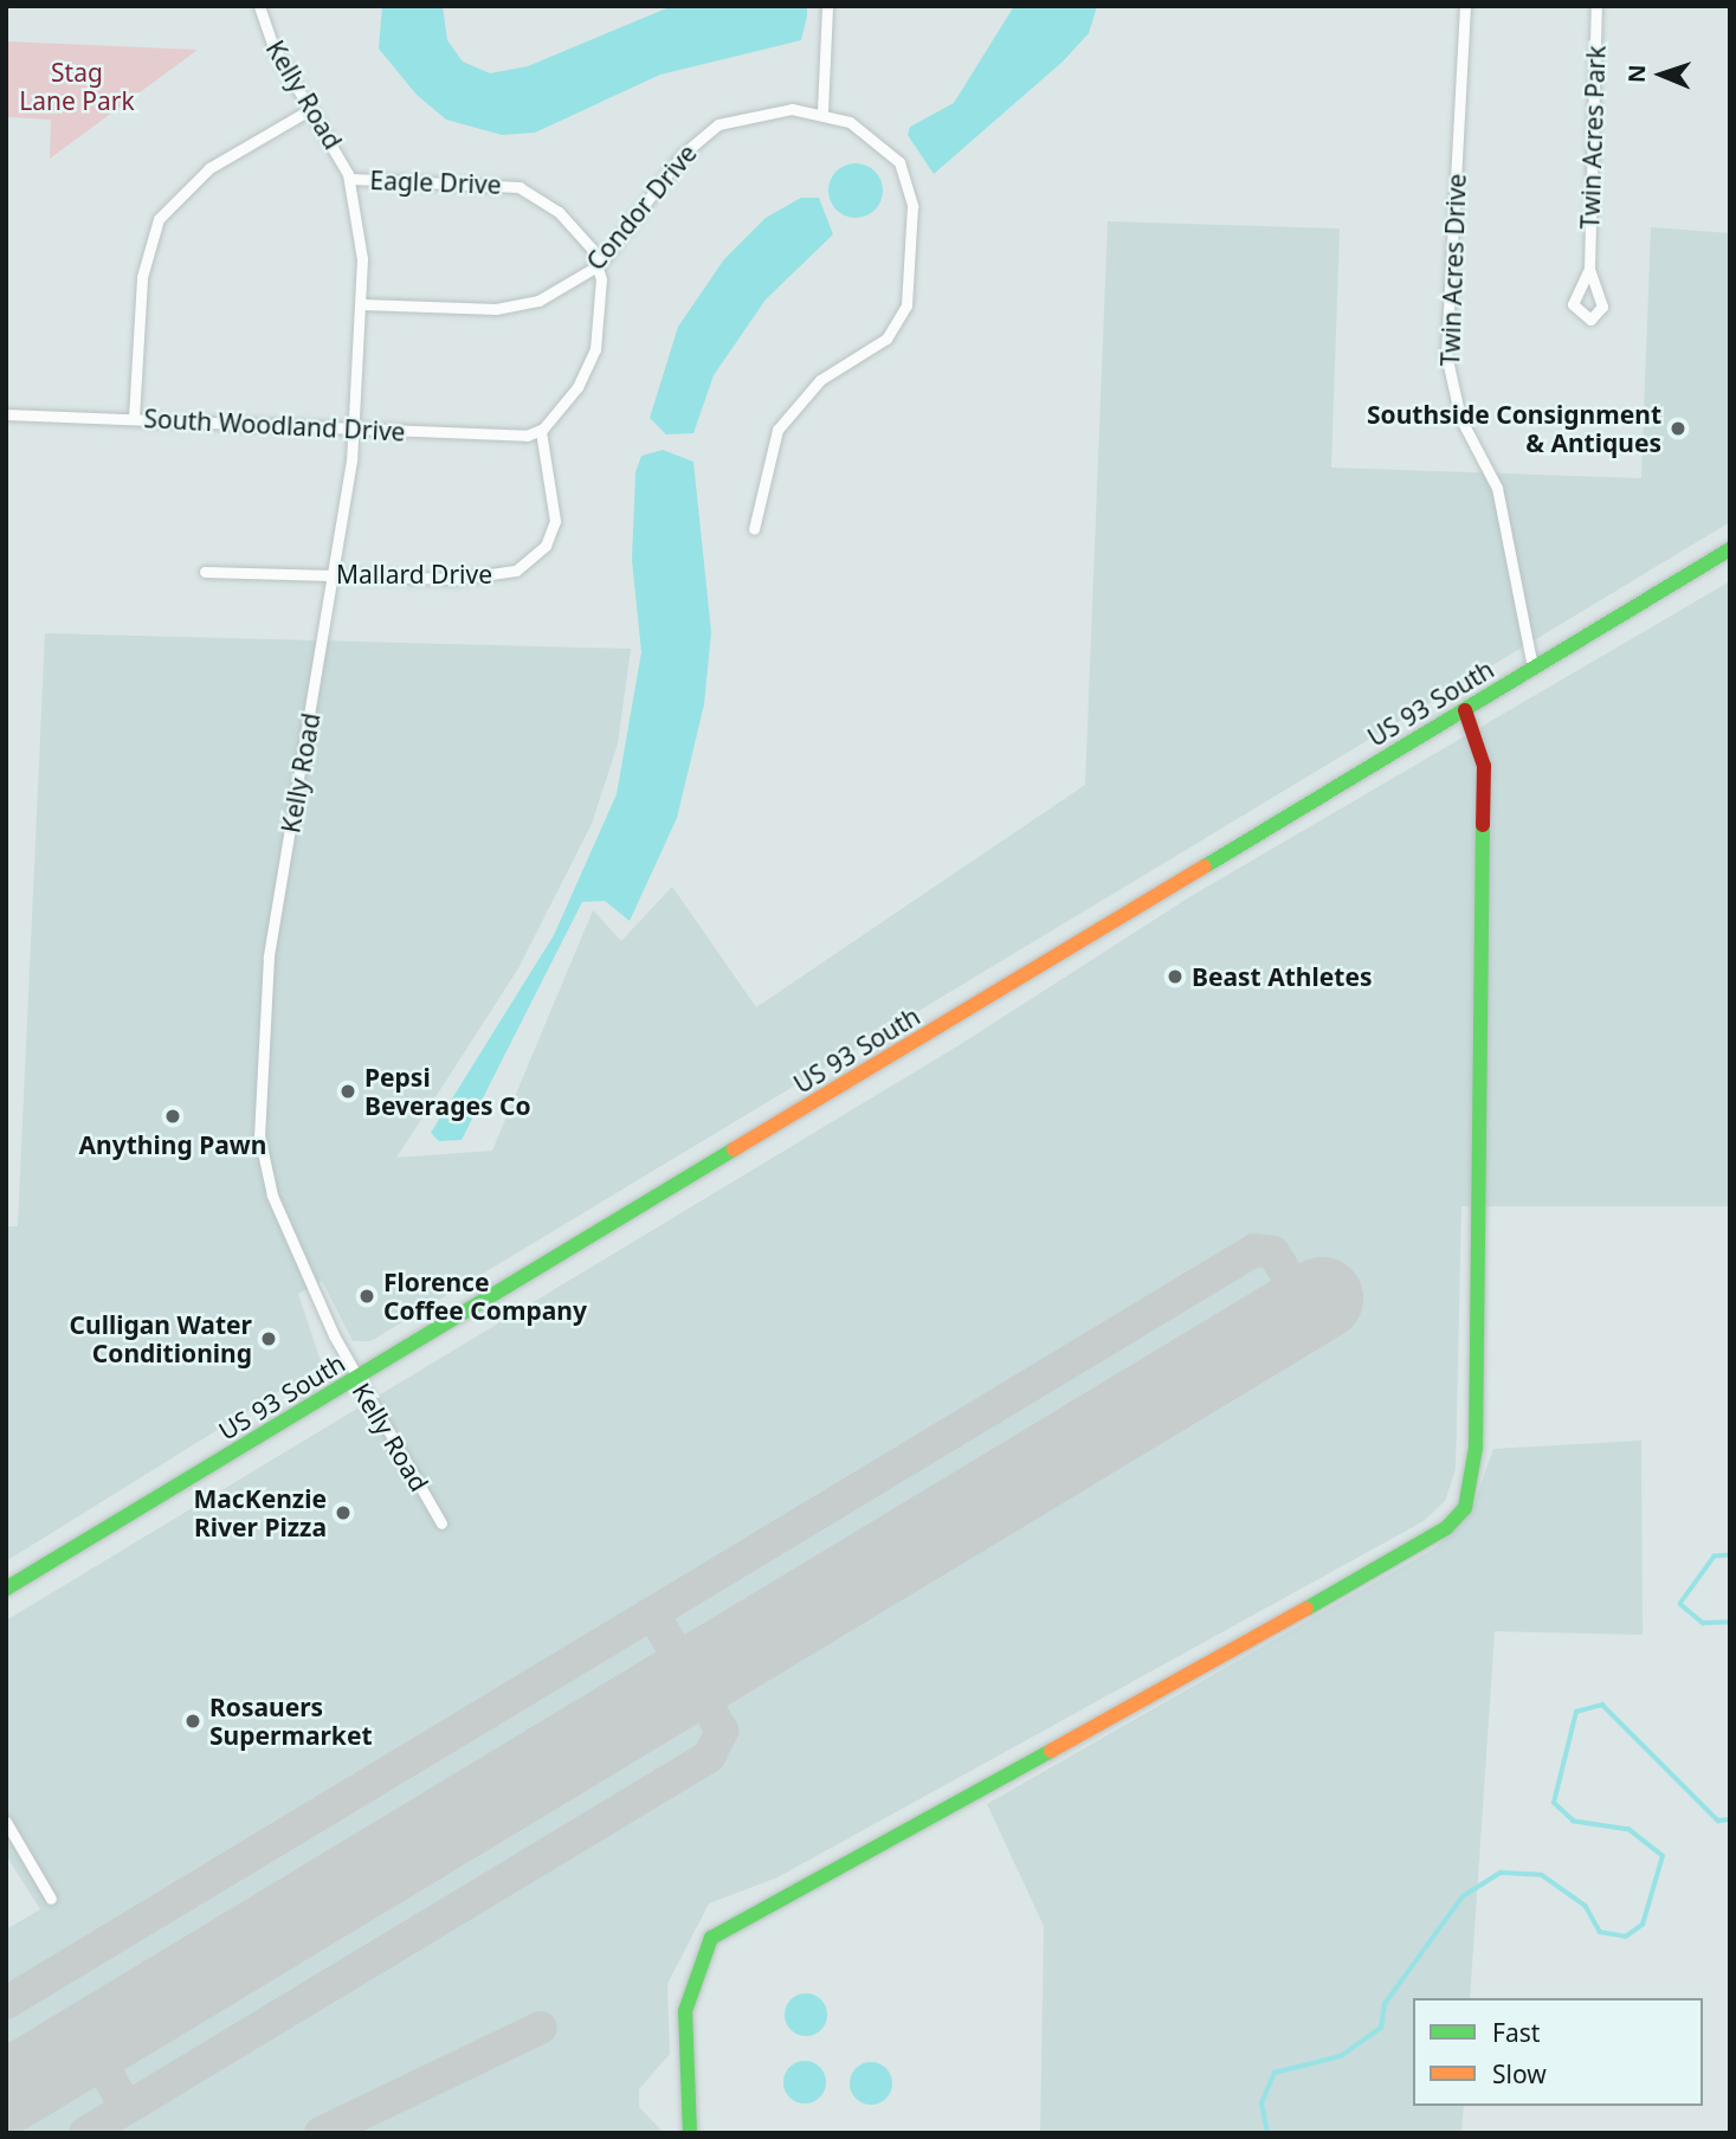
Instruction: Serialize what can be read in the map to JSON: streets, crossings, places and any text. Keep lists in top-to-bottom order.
{
  "streets": {
    "main road": ["US 93 South"],
    "street": [
      "Kelly Road",
      "Twin Acres Park",
      "Eagle Drive",
      "Condor Drive",
      "Twin Acres Drive",
      "South Woodland Drive",
      "Mallard Drive"
    ]
  },
  "crossings": [
    ["Kelly Road", "Eagle Drive"],
    ["Kelly Road", "Condor Drive"],
    ["Kelly Road", "South Woodland Drive"],
    ["Kelly Road", "Mallard Drive"],
    ["Kelly Road", "US 93 South"],
    ["Eagle Drive", "Condor Drive"],
    ["Twin Acres Drive", "US 93 South"],
    ["South Woodland Drive", "Mallard Drive"]
  ],
  "parks": ["Stag Lane Park"],
  "places": [
    "Southside Consignment & Antiques",
    "Beast Athletes",
    "Pepsi Beverages Co",
    "Anything Pawn",
    "Florence Coffee Company",
    "Culligan Water Conditioning",
    "MacKenzie River Pizza",
    "Rosauers Supermarket"
  ],
  "legend": ["Fast", "Slow"],
  "north": "left"
}
